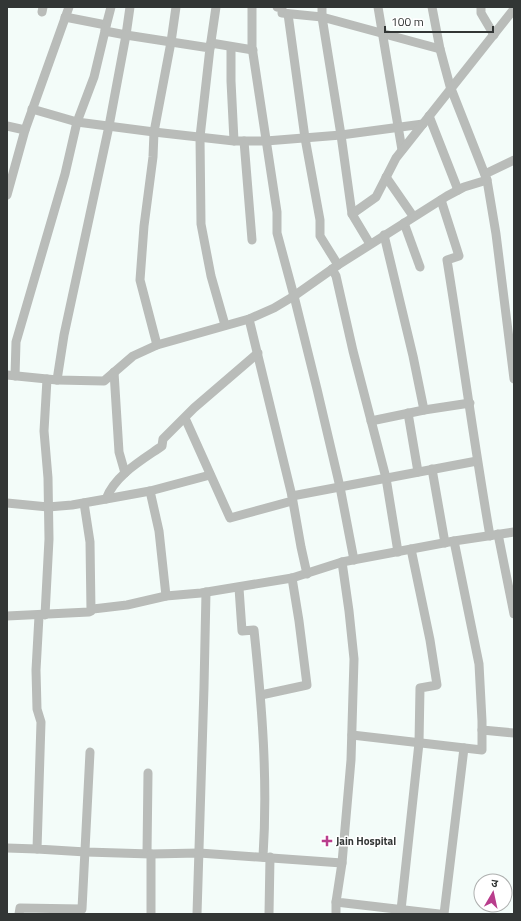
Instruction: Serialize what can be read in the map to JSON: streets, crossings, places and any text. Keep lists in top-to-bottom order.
{
  "places": {
    "health": ["Jain Hospital"]
  },
  "scale_bar": "100 m",
  "north": "top"
}
